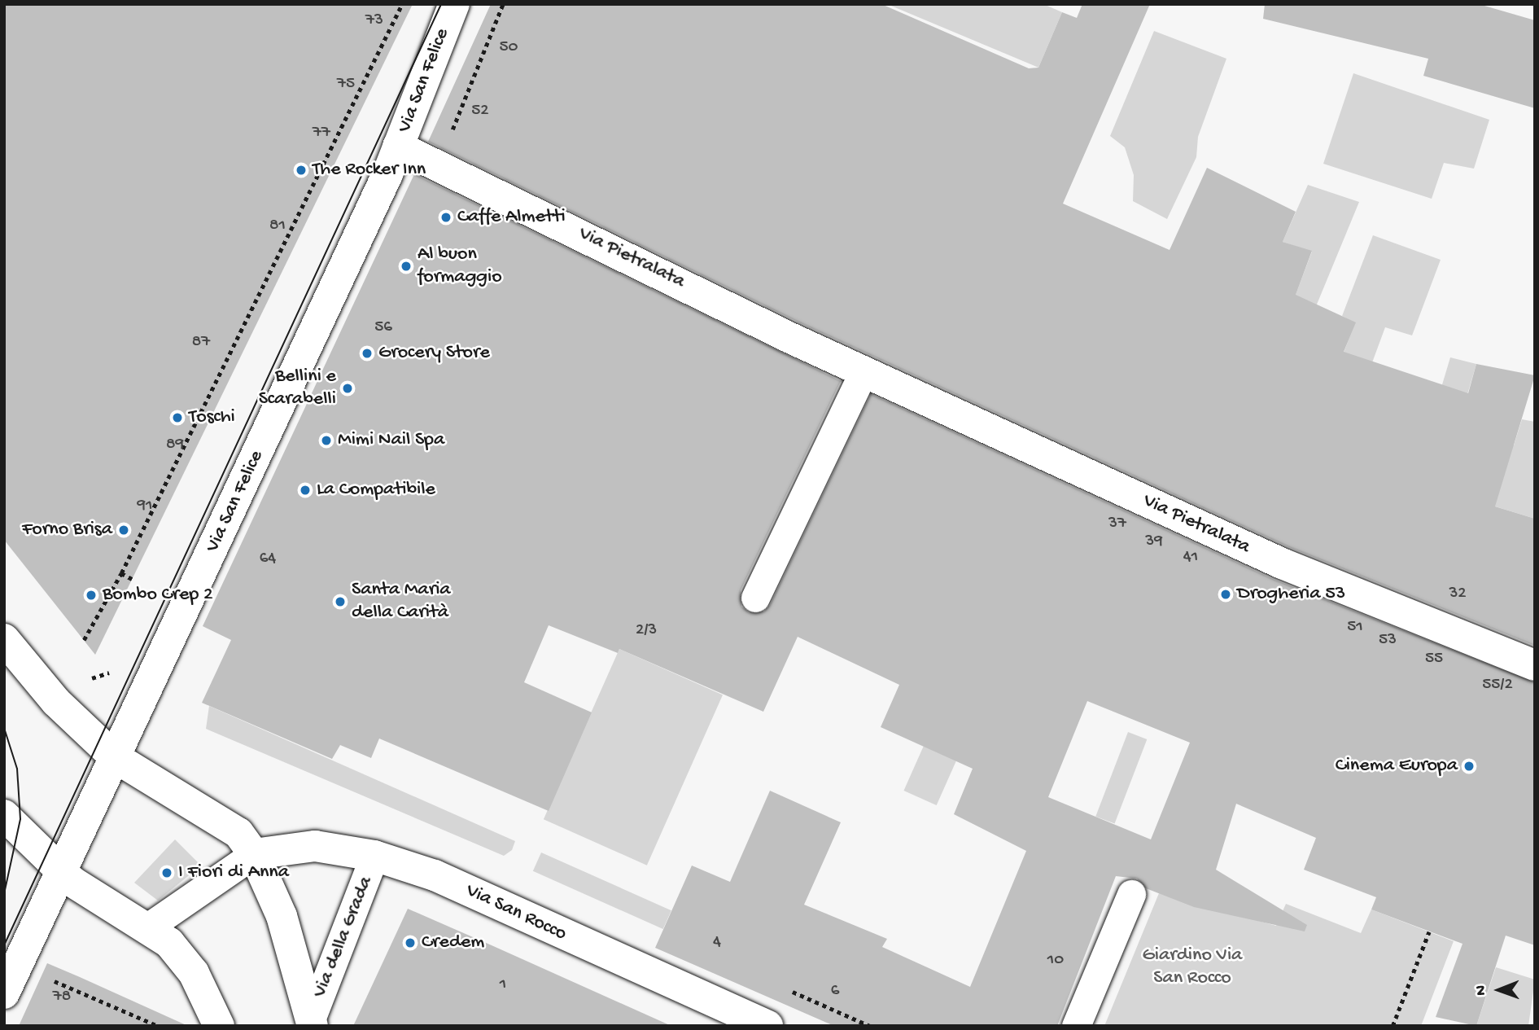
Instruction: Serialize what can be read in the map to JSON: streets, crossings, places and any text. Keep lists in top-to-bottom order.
{
  "streets": {
    "street": [
      "Via San Felice",
      "Via Pietralata",
      "Via San Rocco",
      "Via della Grada"
    ]
  },
  "crossings": [
    ["Via San Felice", "Via Pietralata"],
    ["Via San Felice", "Via della Grada"],
    ["Via San Rocco", "Via della Grada"]
  ],
  "parks": ["Giardino Via San Rocco"],
  "places": [
    "The Rocker Inn",
    "Caffe Almetti",
    "Al buon formaggio",
    "Grocery Store",
    "Bellini e Scarabelli",
    "Toschi",
    "Mimi Nail Spa",
    "La Compatibile",
    "Forno Brisa",
    "Drogheria 53",
    "Bombo Crep 2",
    "Santa Maria della Carità",
    "Cinema Europa",
    "I Fiori di Anna",
    "Credem"
  ],
  "house_numbers": [
    "73",
    "50",
    "75",
    "52",
    "77",
    "81",
    "56",
    "87",
    "89",
    "91",
    "37",
    "39",
    "41",
    "64",
    "32",
    "51",
    "2/3",
    "53",
    "55",
    "55/2",
    "4",
    "10",
    "1",
    "6",
    "78"
  ],
  "north": "left"
}
